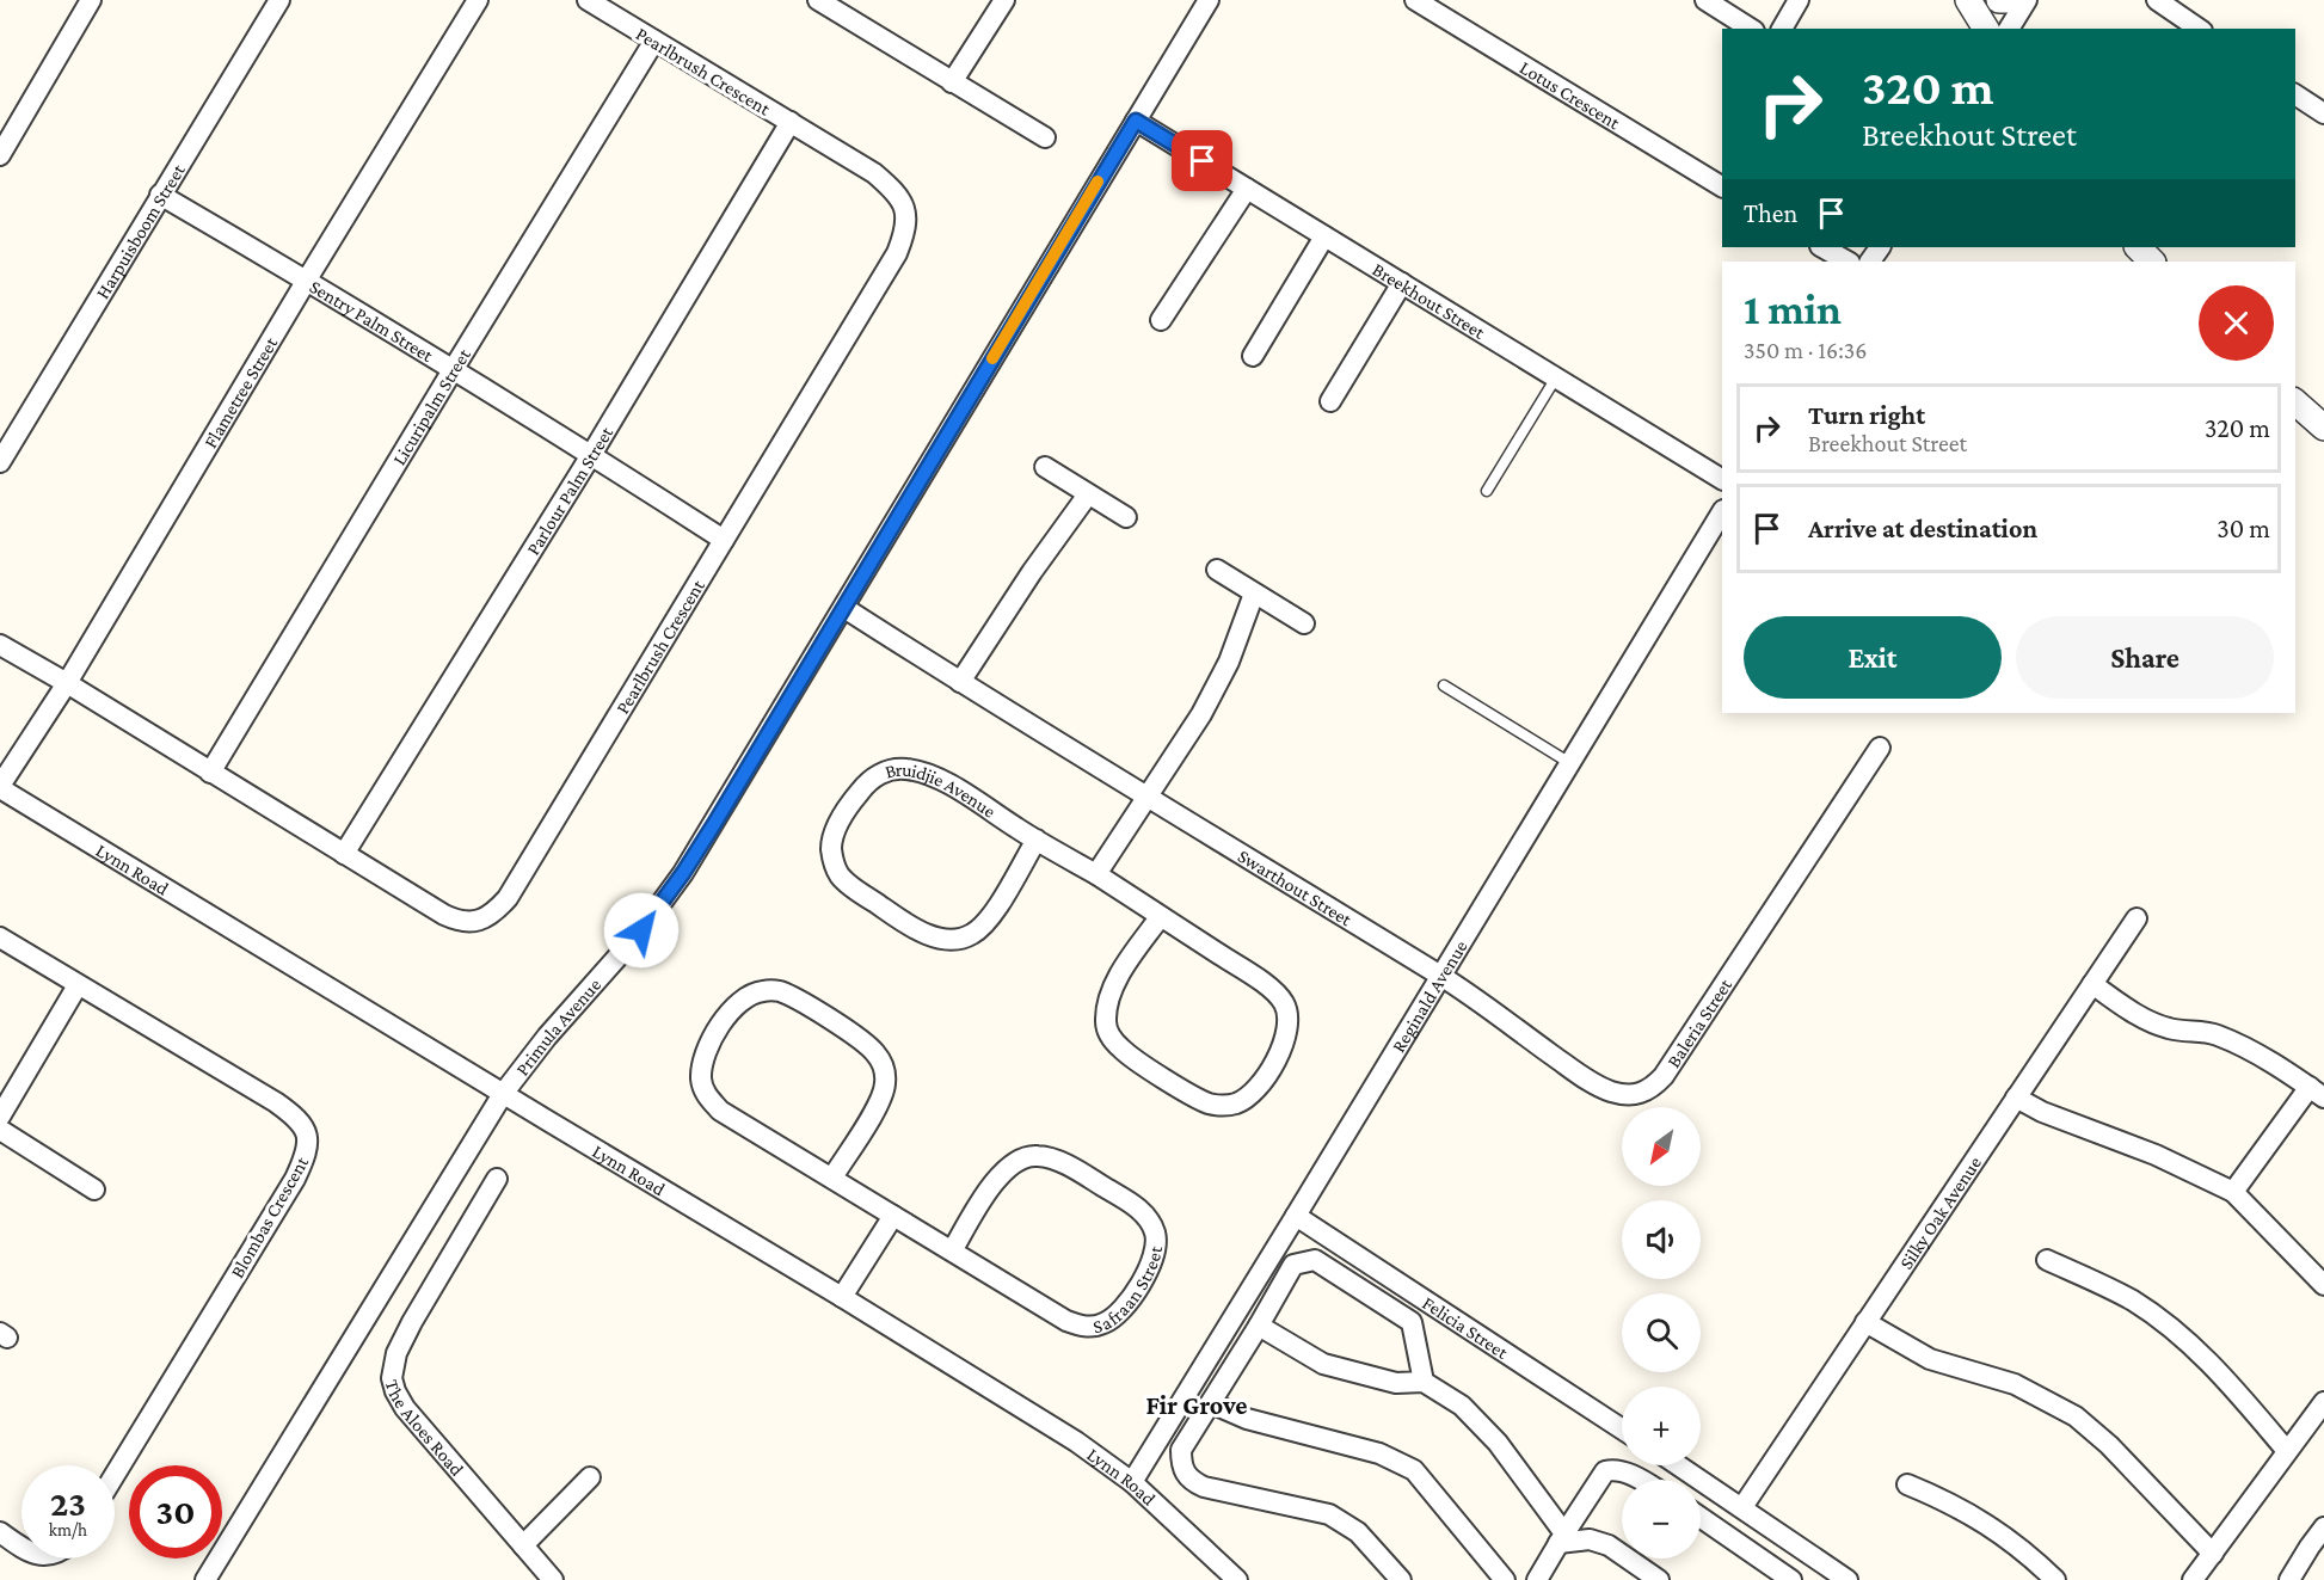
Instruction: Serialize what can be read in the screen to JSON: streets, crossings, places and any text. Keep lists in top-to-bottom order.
{
  "streets": {
    "street": [
      "Pearlbrush Crescent",
      "Lotus Crescent",
      "Harpuisboom Street",
      "Breekhout Street",
      "Sentry Palm Street",
      "Flametree Street",
      "Licuripalm Street",
      "Parlour Palm Street",
      "Bruidjie Avenue",
      "Lynn Road",
      "Swarthout Street",
      "Reginald Avenue",
      "Baleria Street",
      "Primula Avenue",
      "Silky Oak Avenue",
      "Blombas Crescent",
      "Safraan Street",
      "Felicia Street",
      "The Aloes Road"
    ]
  },
  "crossings": [
    ["Pearlbrush Crescent", "Sentry Palm Street"],
    ["Pearlbrush Crescent", "Flametree Street"],
    ["Pearlbrush Crescent", "Licuripalm Street"],
    ["Pearlbrush Crescent", "Parlour Palm Street"],
    ["Harpuisboom Street", "Sentry Palm Street"],
    ["Breekhout Street", "Primula Avenue"],
    ["Sentry Palm Street", "Flametree Street"],
    ["Sentry Palm Street", "Licuripalm Street"],
    ["Sentry Palm Street", "Parlour Palm Street"],
    ["Flametree Street", "Lynn Road"],
    ["Lynn Road", "Reginald Avenue"],
    ["Lynn Road", "Primula Avenue"],
    ["Swarthout Street", "Reginald Avenue"],
    ["Swarthout Street", "Baleria Street"],
    ["Swarthout Street", "Primula Avenue"],
    ["Reginald Avenue", "Baleria Street"],
    ["Reginald Avenue", "Felicia Street"]
  ],
  "districts": ["Fir Grove"],
  "north": "bottom left",
  "page": {
    "turn": ["320 m", "Breekhout Street"],
    "then": "Then",
    "heading": ["1 min", "350 m · 16:36"],
    "list": [
      {
        "name": "Turn right",
        "note": "Breekhout Street",
        "value": "320 m"
      },
      {
        "name": "Arrive at destination",
        "value": "30 m"
      }
    ],
    "buttons": ["Exit", "Share"],
    "map_buttons": ["+", "−"],
    "speed": "23 km/h",
    "limit": "30"
  }
}
